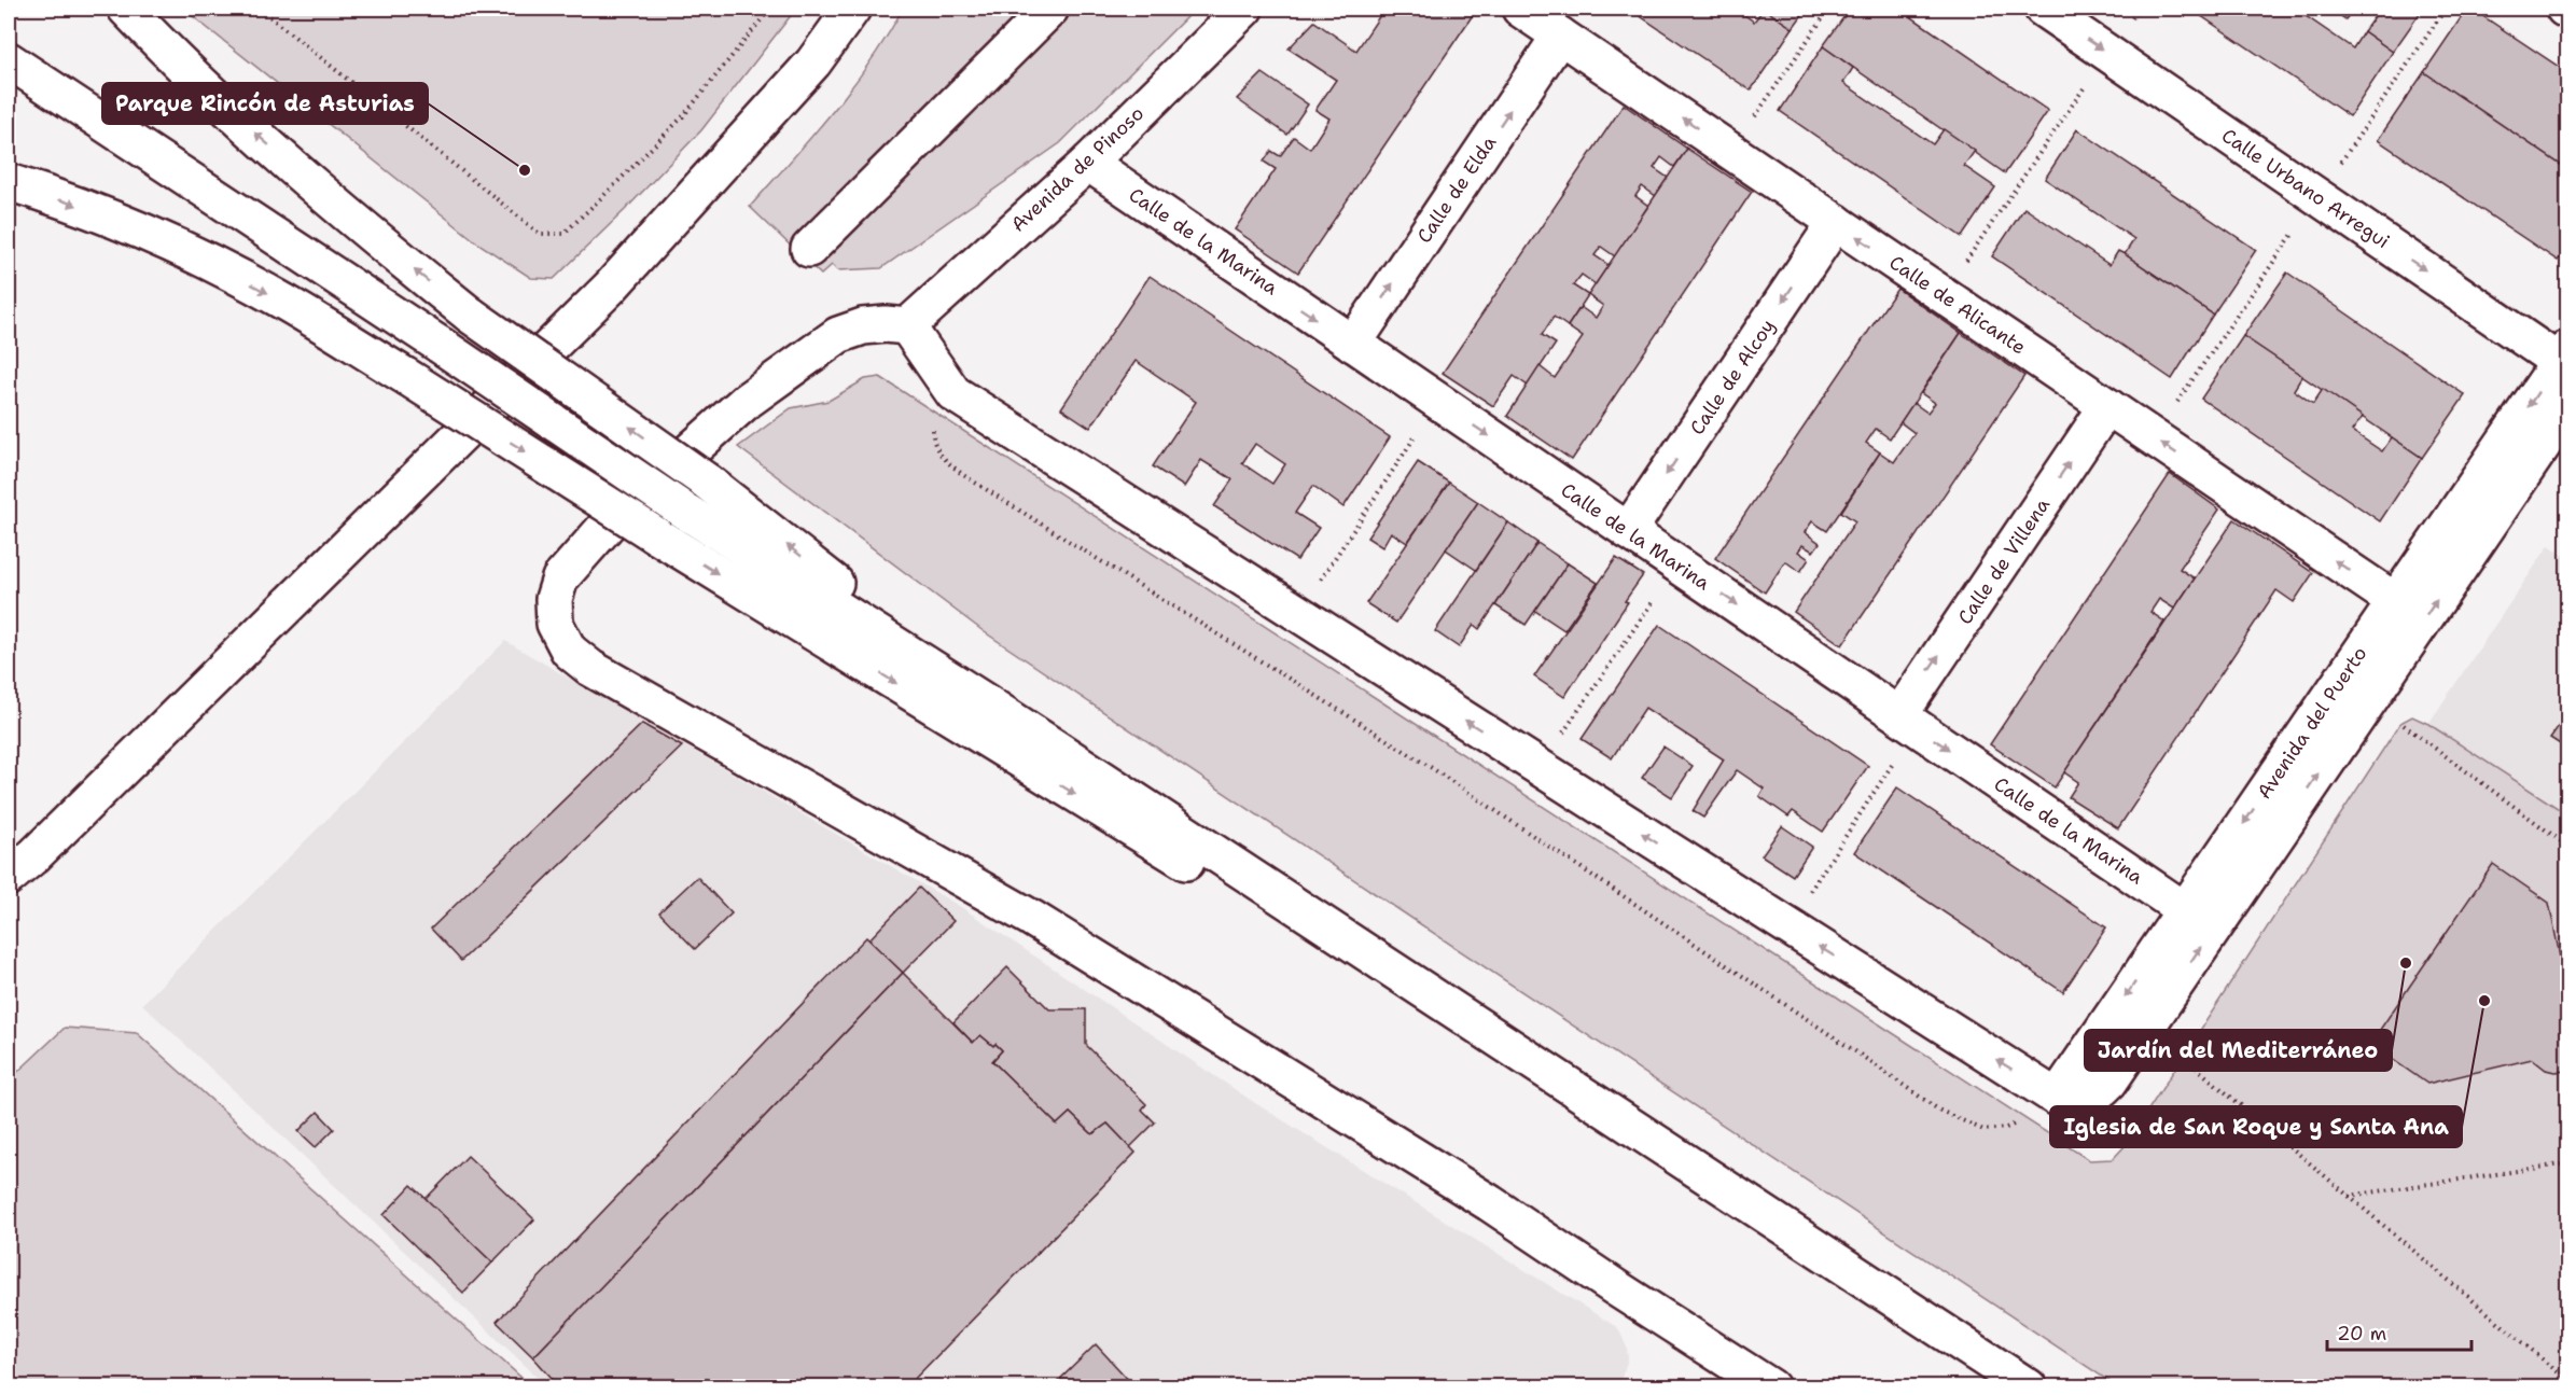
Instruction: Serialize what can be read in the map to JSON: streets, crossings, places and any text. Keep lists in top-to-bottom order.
{
  "streets": {
    "main road": [
      "Avenida de Pinoso",
      "Calle Urbano Arregui",
      "Calle de Elda",
      "Calle de la Marina",
      "Calle de Alicante",
      "Calle de Alcoy",
      "Calle de Villena",
      "Avenida del Puerto"
    ]
  },
  "crossings": [
    ["Avenida de Pinoso", "Calle de la Marina"],
    ["Calle Urbano Arregui", "Avenida del Puerto"],
    ["Calle de Elda", "Calle de la Marina"],
    ["Calle de Elda", "Calle de Alicante"],
    ["Calle de la Marina", "Calle de Alcoy"],
    ["Calle de la Marina", "Calle de Villena"],
    ["Calle de la Marina", "Avenida del Puerto"],
    ["Calle de Alicante", "Calle de Alcoy"],
    ["Calle de Alicante", "Calle de Villena"],
    ["Calle de Alicante", "Avenida del Puerto"]
  ],
  "one_way": [
    "Calle Urbano Arregui",
    "Calle de Elda",
    "Calle de Alicante",
    "Calle de Alcoy",
    "Calle de Villena"
  ],
  "places": ["Parque Rincón de Asturias", "Jardín del Mediterráneo", "Iglesia de San Roque y Santa Ana"],
  "scale_bar": "20 m"
}
